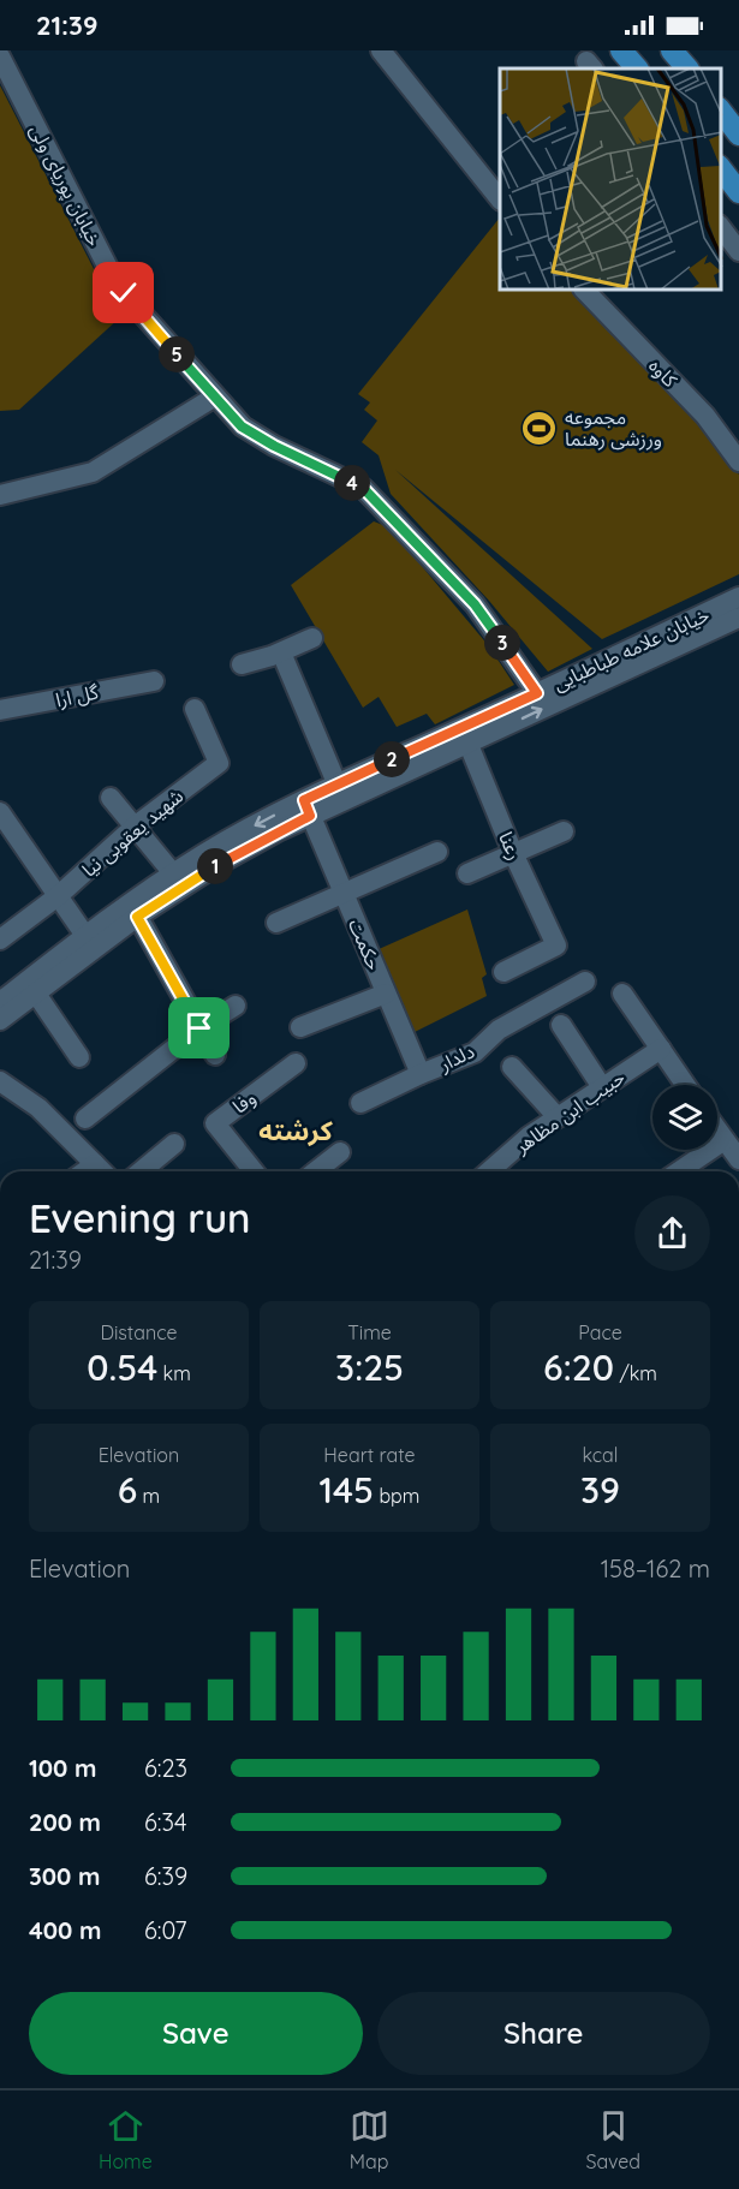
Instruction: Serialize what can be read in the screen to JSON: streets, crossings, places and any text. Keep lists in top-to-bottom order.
{
  "streets": {
    "street": [
      "خیابان پوریای ولی",
      "کاوه",
      "خیابان علامه طباطبایی",
      "گل ارا",
      "شهید یعقوبی نیا",
      "رعنا",
      "حکمت",
      "دلدار",
      "وفا",
      "حبیب ابن مظاهر"
    ]
  },
  "crossings": [
    ["خیابان پوریای ولی", "خیابان علامه طباطبایی"],
    ["خیابان علامه طباطبایی", "رعنا"],
    ["خیابان علامه طباطبایی", "حکمت"],
    ["حکمت", "دلدار"]
  ],
  "districts": ["کرشته"],
  "places": {
    "sports": ["مجموعه ورزشی رهنما"]
  },
  "page": {
    "status": "21:39",
    "pins": [
      "5",
      "4",
      "3",
      "2",
      "1"
    ],
    "heading": ["Evening run", "21:39"],
    "stats": [
      ["Distance", "0.54 km"],
      ["Time", "3:25"],
      ["Pace", "6:20 /km"],
      ["Elevation", "6 m"],
      ["Heart rate", "145 bpm"],
      ["kcal", "39"]
    ],
    "chart": ["Elevation", "158–162 m"],
    "list": [
      {
        "name": "100 m",
        "note": "6:23"
      },
      {
        "name": "200 m",
        "note": "6:34"
      },
      {
        "name": "300 m",
        "note": "6:39"
      },
      {
        "name": "400 m",
        "note": "6:07"
      }
    ],
    "buttons": ["Save", "Share"],
    "tabs": ["Home", "Map", "Saved"]
  }
}
